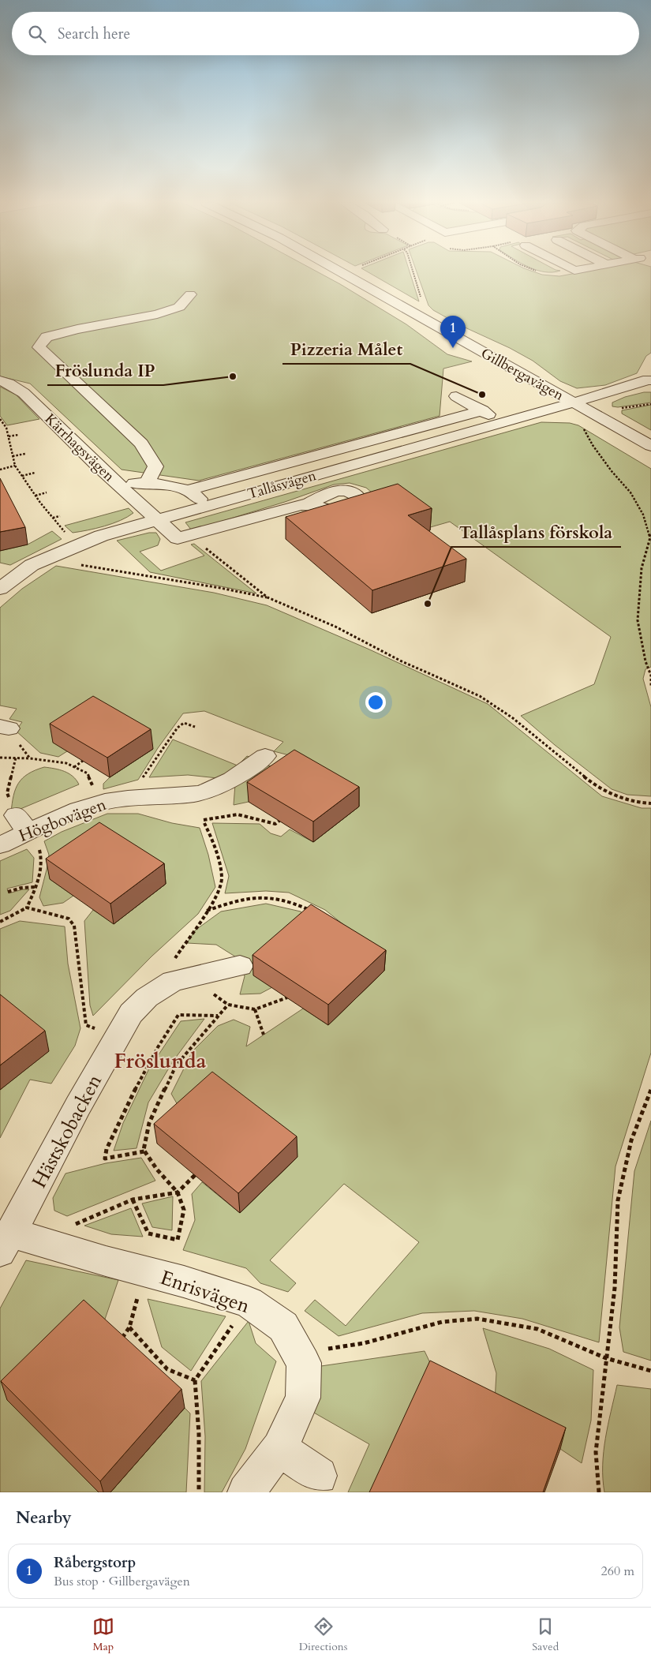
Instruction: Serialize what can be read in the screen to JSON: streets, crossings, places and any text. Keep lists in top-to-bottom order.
{
  "streets": {
    "street": [
      "Gillbergavägen",
      "Kärrhagsvägen",
      "Tallåsvägen",
      "Högbovägen",
      "Hästskobacken",
      "Enrisvägen"
    ]
  },
  "crossings": [
    ["Gillbergavägen", "Tallåsvägen"],
    ["Kärrhagsvägen", "Tallåsvägen"],
    ["Hästskobacken", "Enrisvägen"]
  ],
  "districts": ["Fröslunda"],
  "places": ["Fröslunda IP", "Pizzeria Målet", "Tallåsplans förskola"],
  "page": {
    "search": "Search here",
    "pins": "1",
    "heading": "Nearby",
    "list": [
      {
        "mark": "1",
        "name": "Råbergstorp",
        "note": "Bus stop · Gillbergavägen",
        "value": "260 m"
      }
    ],
    "nav": ["Map", "Directions", "Saved"]
  }
}
